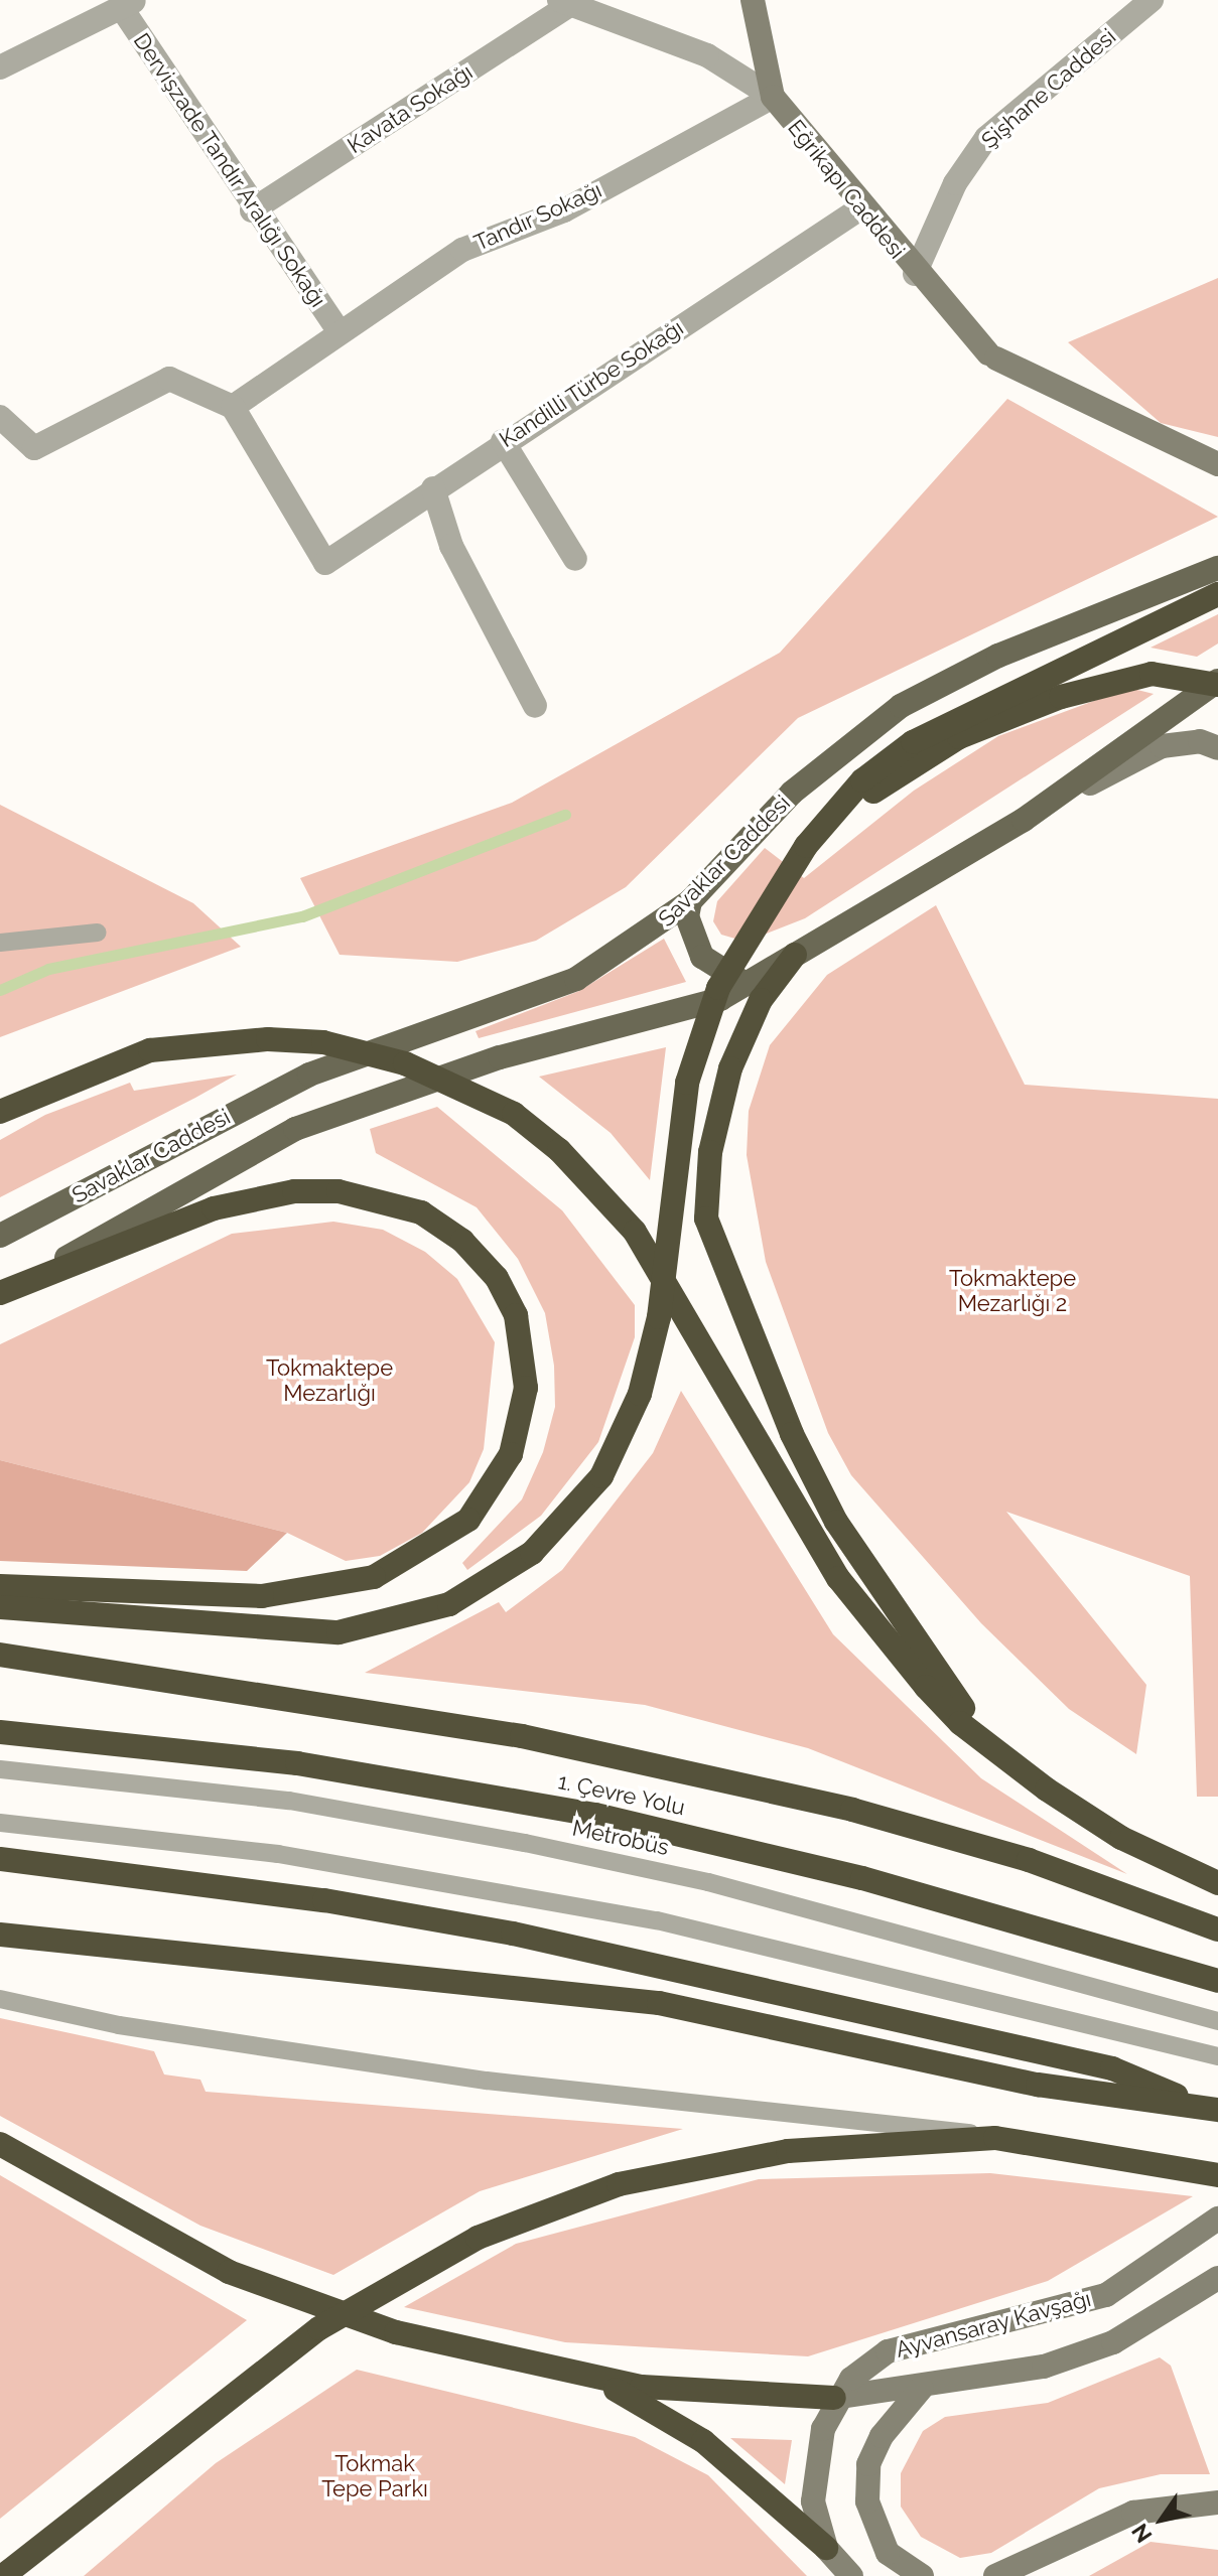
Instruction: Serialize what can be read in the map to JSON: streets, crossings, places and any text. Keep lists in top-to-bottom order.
{
  "streets": {
    "highway": ["1. Çevre Yolu"],
    "main road": ["Eğrikapı Caddesi", "Savaklar Caddesi", "Ayvansaray Kavşağı"],
    "street": [
      "Şişhane Caddesi",
      "Kavata Sokağı",
      "Dervişzade Tandır Aralığı Sokağı",
      "Tandır Sokağı",
      "Kandilli Türbe Sokağı"
    ],
    "lane": ["Metrobüs"]
  },
  "crossings": [
    ["Şişhane Caddesi", "Eğrikapı Caddesi"],
    ["Kavata Sokağı", "Dervişzade Tandır Aralığı Sokağı"],
    ["Dervişzade Tandır Aralığı Sokağı", "Tandır Sokağı"],
    ["Eğrikapı Caddesi", "Tandır Sokağı"],
    ["Eğrikapı Caddesi", "Kandilli Türbe Sokağı"],
    ["Tandır Sokağı", "Kandilli Türbe Sokağı"]
  ],
  "parks": ["Tokmaktepe Mezarlığı 2", "Tokmaktepe Mezarlığı", "Tokmak Tepe Parkı"],
  "north": "bottom left"
}
